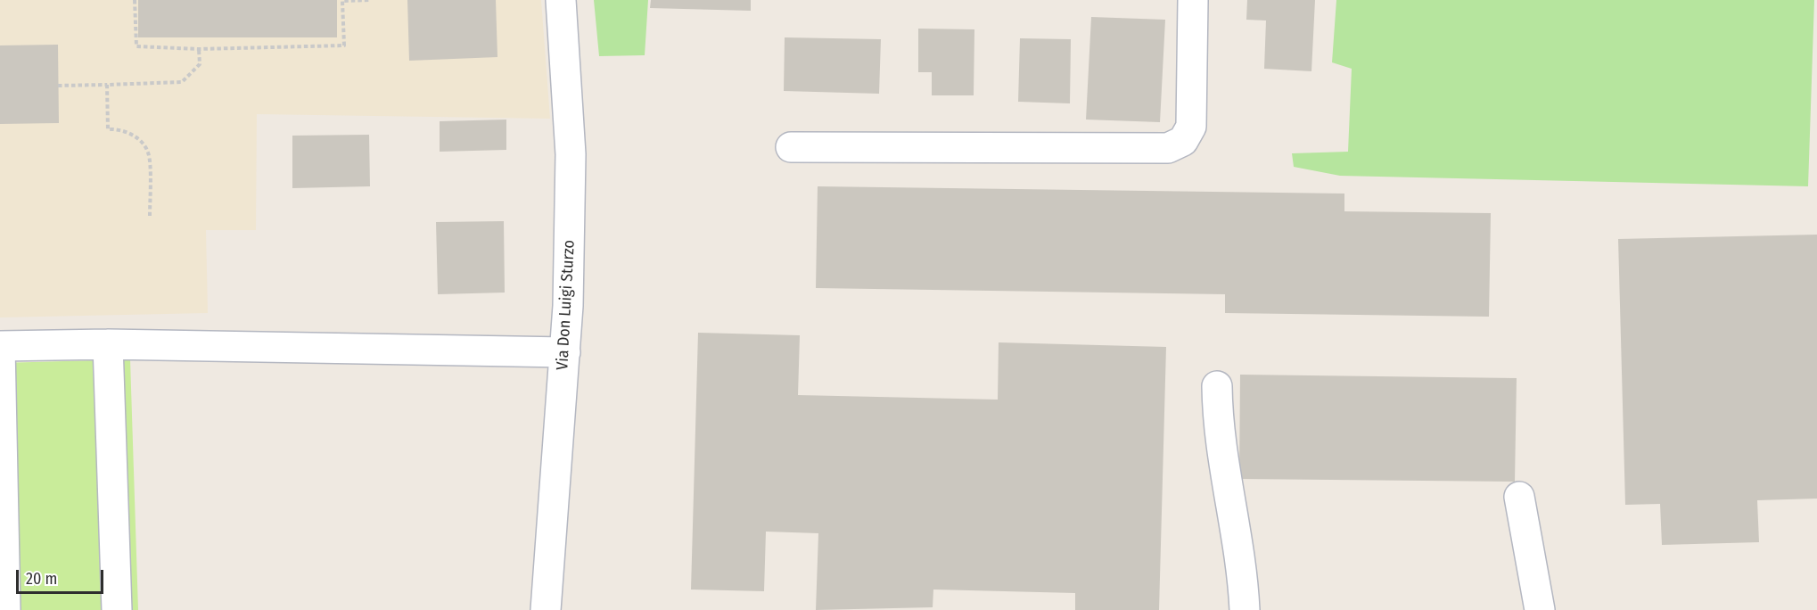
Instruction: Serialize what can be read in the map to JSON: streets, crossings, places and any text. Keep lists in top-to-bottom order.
{
  "streets": {
    "street": ["Via Don Luigi Sturzo"]
  },
  "scale_bar": "20 m"
}
